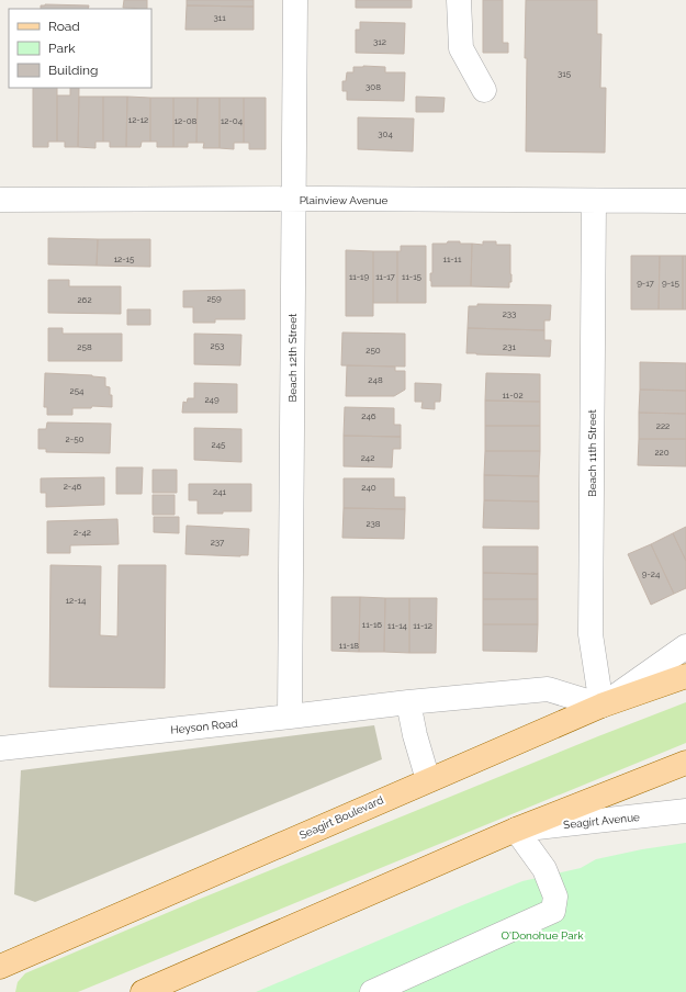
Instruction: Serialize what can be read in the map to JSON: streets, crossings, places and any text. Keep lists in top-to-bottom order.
{
  "streets": {
    "main road": ["Seagirt Boulevard"],
    "street": [
      "Plainview Avenue",
      "Beach 12th Street",
      "Beach 11th Street",
      "Heyson Road",
      "Seagirt Avenue"
    ]
  },
  "crossings": [
    ["Plainview Avenue", "Beach 12th Street"],
    ["Plainview Avenue", "Beach 11th Street"],
    ["Beach 12th Street", "Heyson Road"],
    ["Beach 11th Street", "Heyson Road"],
    ["Beach 11th Street", "Seagirt Boulevard"],
    ["Heyson Road", "Seagirt Boulevard"]
  ],
  "parks": ["O'Donohue Park"],
  "house_numbers": [
    "311",
    "312",
    "315",
    "308",
    "12-12",
    "12-08",
    "12-04",
    "304",
    "12-15",
    "11-11",
    "11-19",
    "11-17",
    "11-15",
    "9-17",
    "9-15",
    "259",
    "262",
    "233",
    "253",
    "258",
    "231",
    "250",
    "248",
    "254",
    "11-02",
    "249",
    "246",
    "222",
    "2-50",
    "245",
    "220",
    "242",
    "2-46",
    "240",
    "241",
    "238",
    "2-42",
    "237",
    "9-24",
    "12-14",
    "11-16",
    "11-14",
    "11-12",
    "11-18"
  ],
  "legend": ["Road", "Park", "Building"]
}
